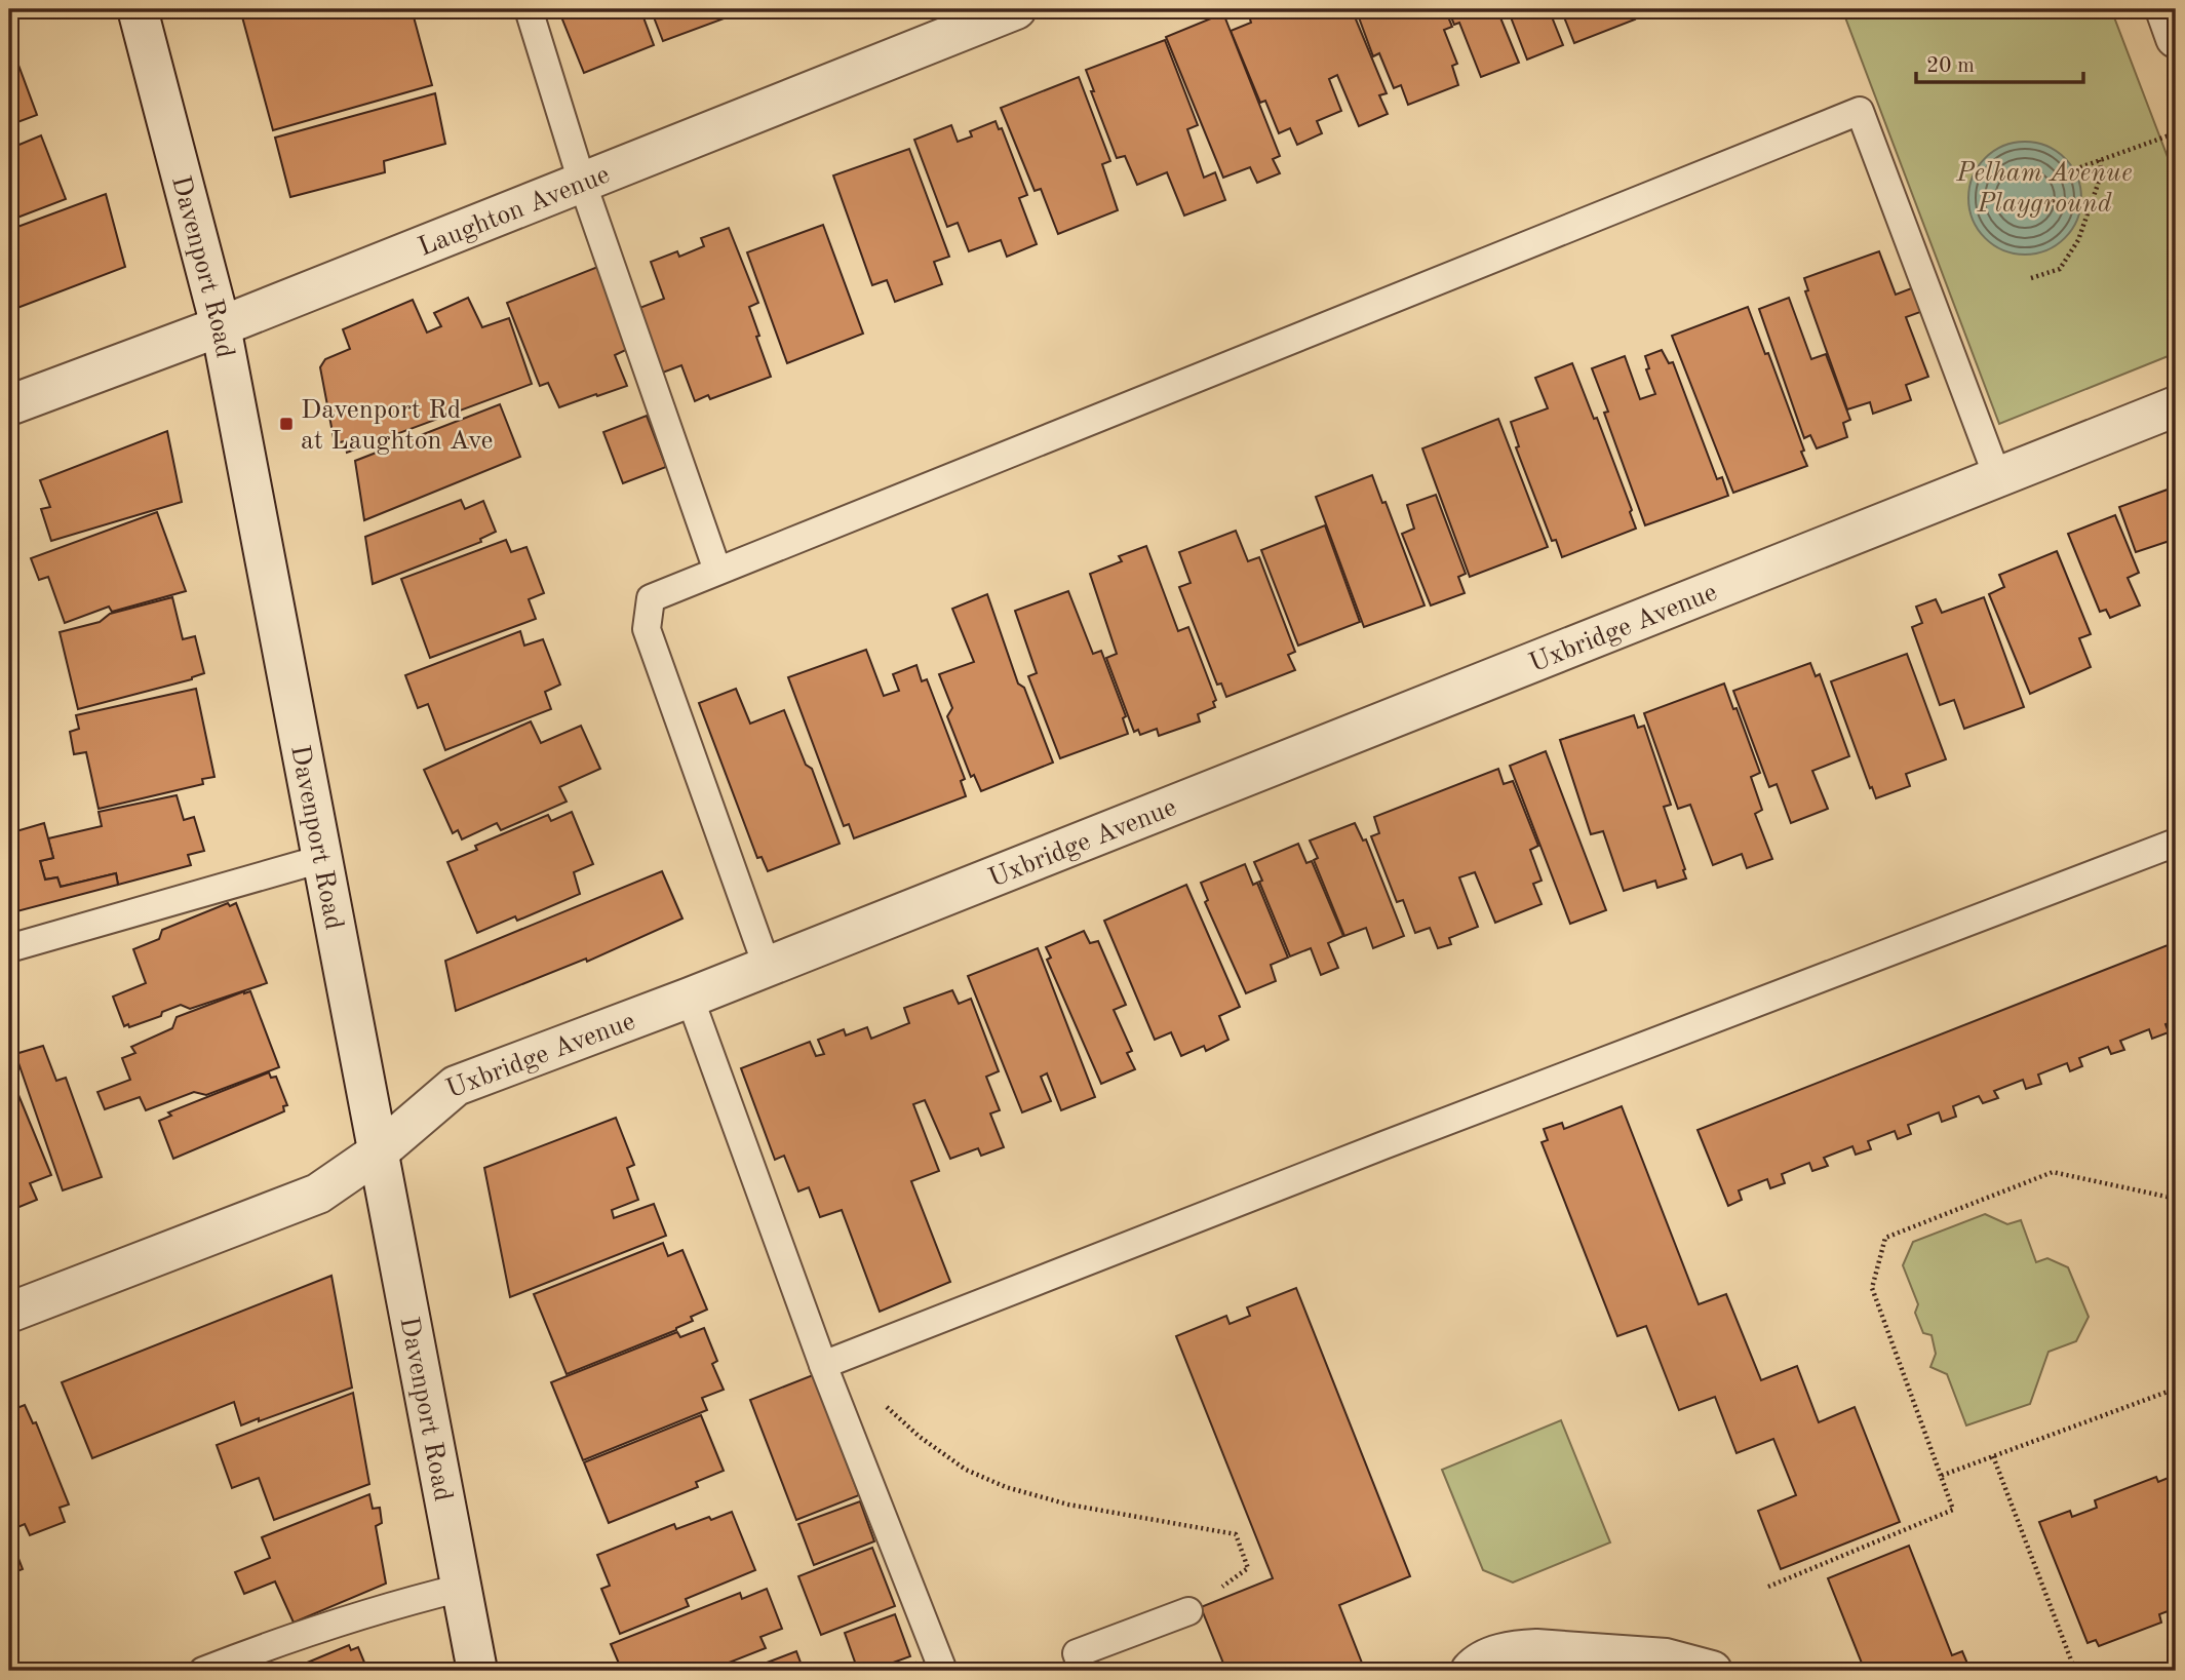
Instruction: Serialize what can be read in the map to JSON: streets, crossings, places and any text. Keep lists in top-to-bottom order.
{
  "streets": {
    "street": ["Laughton Avenue", "Davenport Road", "Uxbridge Avenue"]
  },
  "crossings": [
    ["Laughton Avenue", "Davenport Road"],
    ["Davenport Road", "Uxbridge Avenue"]
  ],
  "parks": ["Pelham Avenue Playground"],
  "places": {
    "transit": ["Davenport Rd at Laughton Ave"]
  },
  "scale_bar": "20 m"
}
